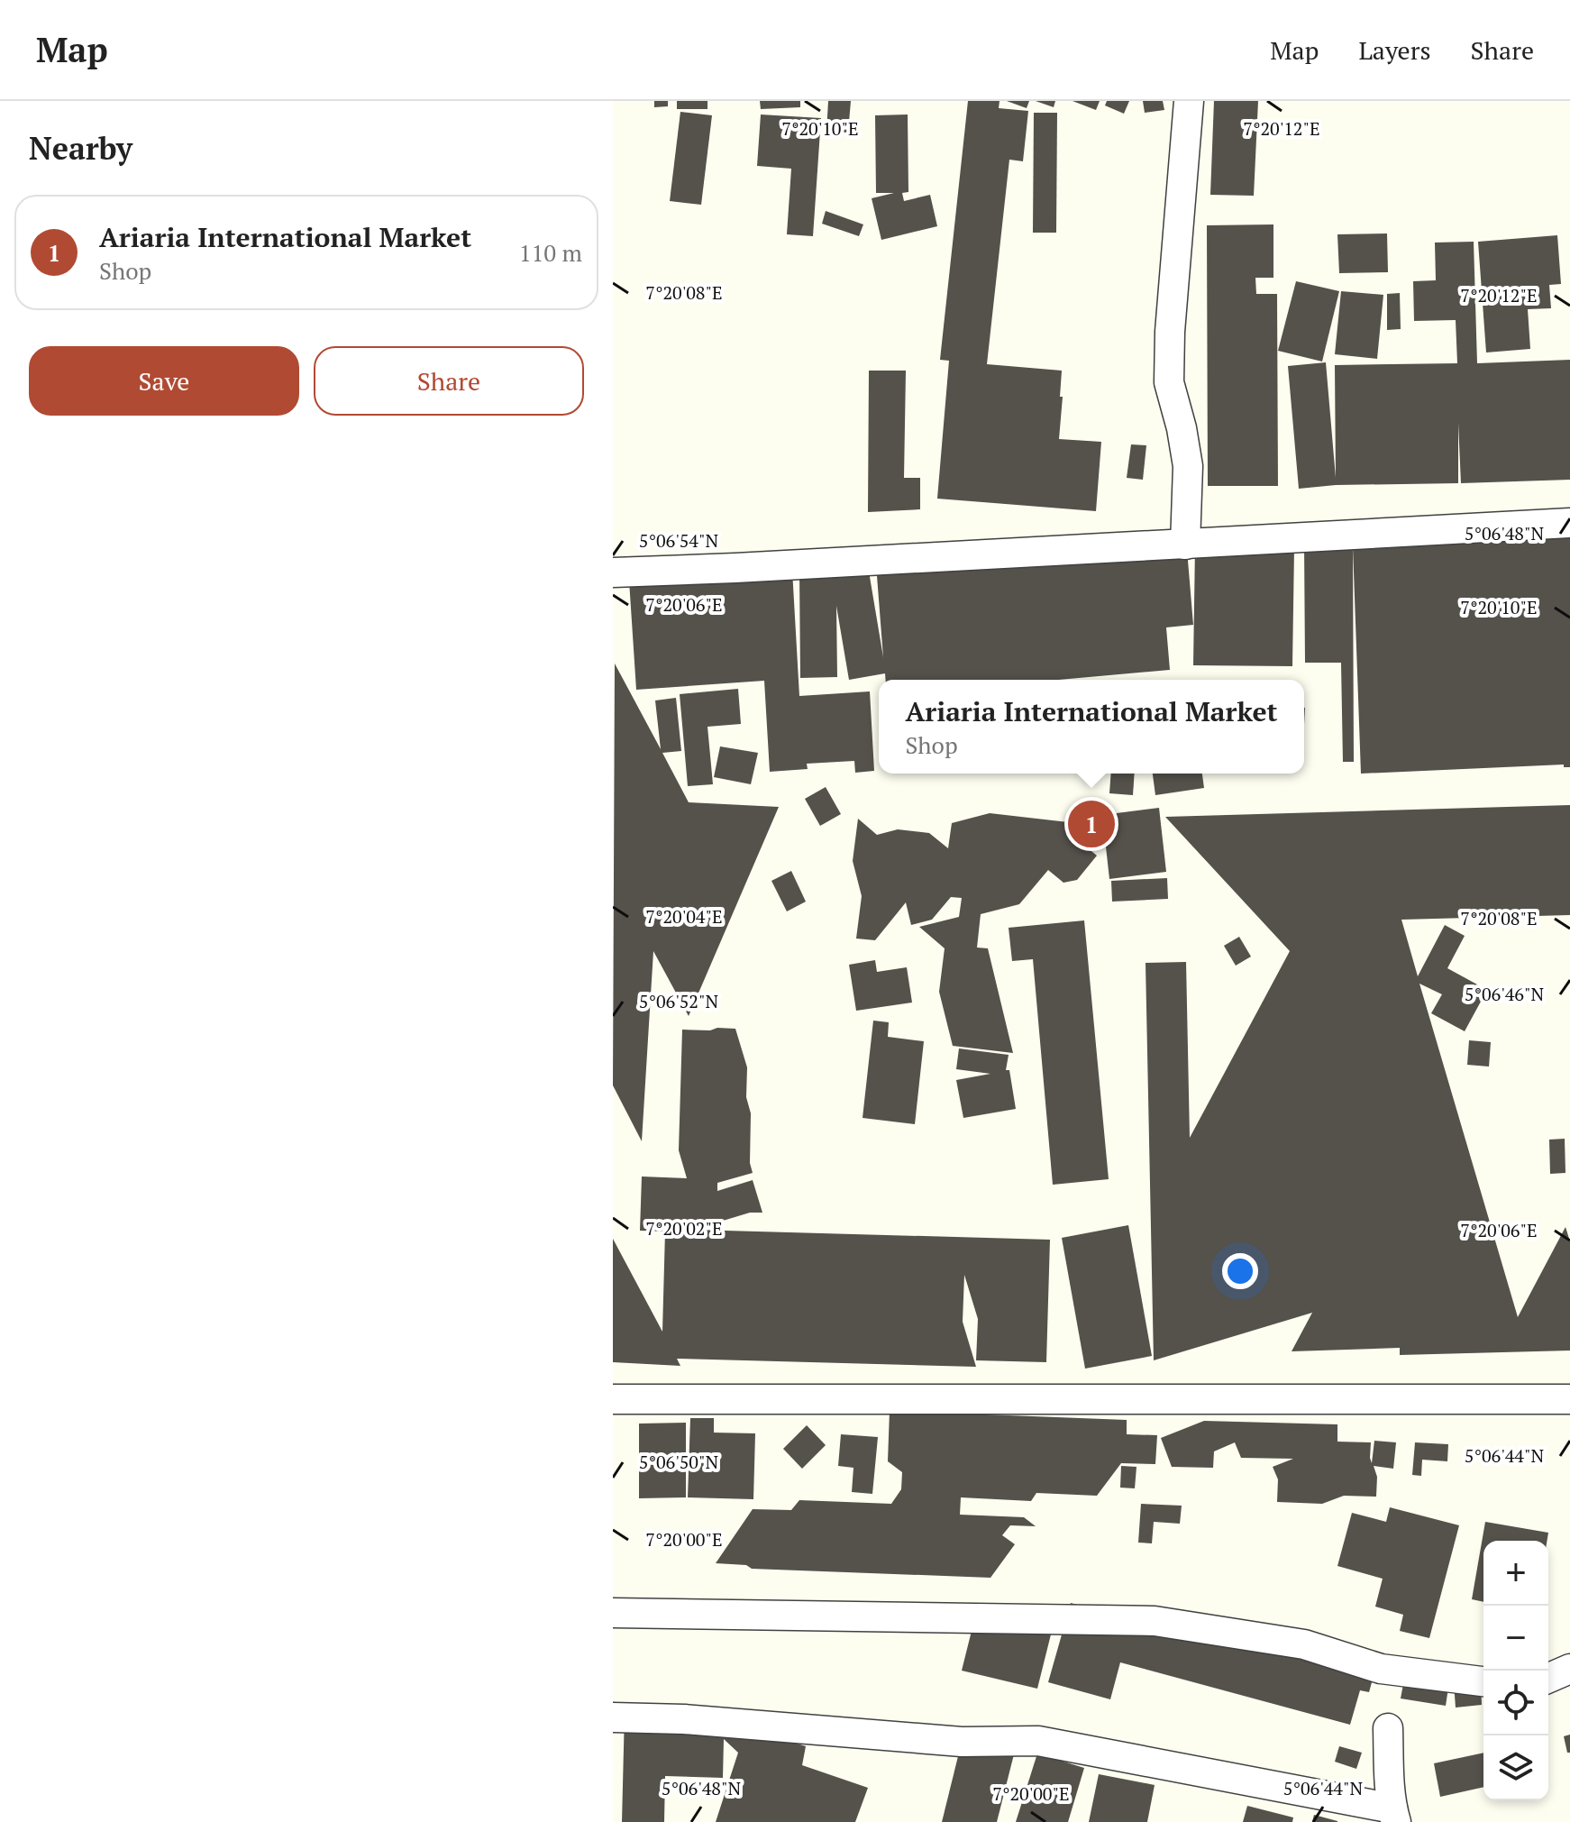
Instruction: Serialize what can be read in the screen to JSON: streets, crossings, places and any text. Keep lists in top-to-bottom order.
{
  "page": {
    "header": "Map",
    "nav": ["Map", "Layers", "Share"],
    "heading": "Nearby",
    "list": [
      {
        "mark": "1",
        "name": "Ariaria International Market",
        "note": "Shop",
        "value": "110 m"
      }
    ],
    "buttons": ["Save", "Share"],
    "popup": ["Ariaria International Market", "Shop"],
    "pins": "1",
    "map_buttons": ["+", "−"]
  },
  "coordinates": [
    "7°20'12\"E",
    "7°20'10\"E",
    "7°20'08\"E",
    "5°06'48\"N",
    "5°06'54\"N",
    "7°20'06\"E",
    "7°20'04\"E",
    "5°06'46\"N",
    "5°06'52\"N",
    "7°20'02\"E",
    "5°06'44\"N",
    "5°06'50\"N",
    "7°20'00\"E"
  ]
}
